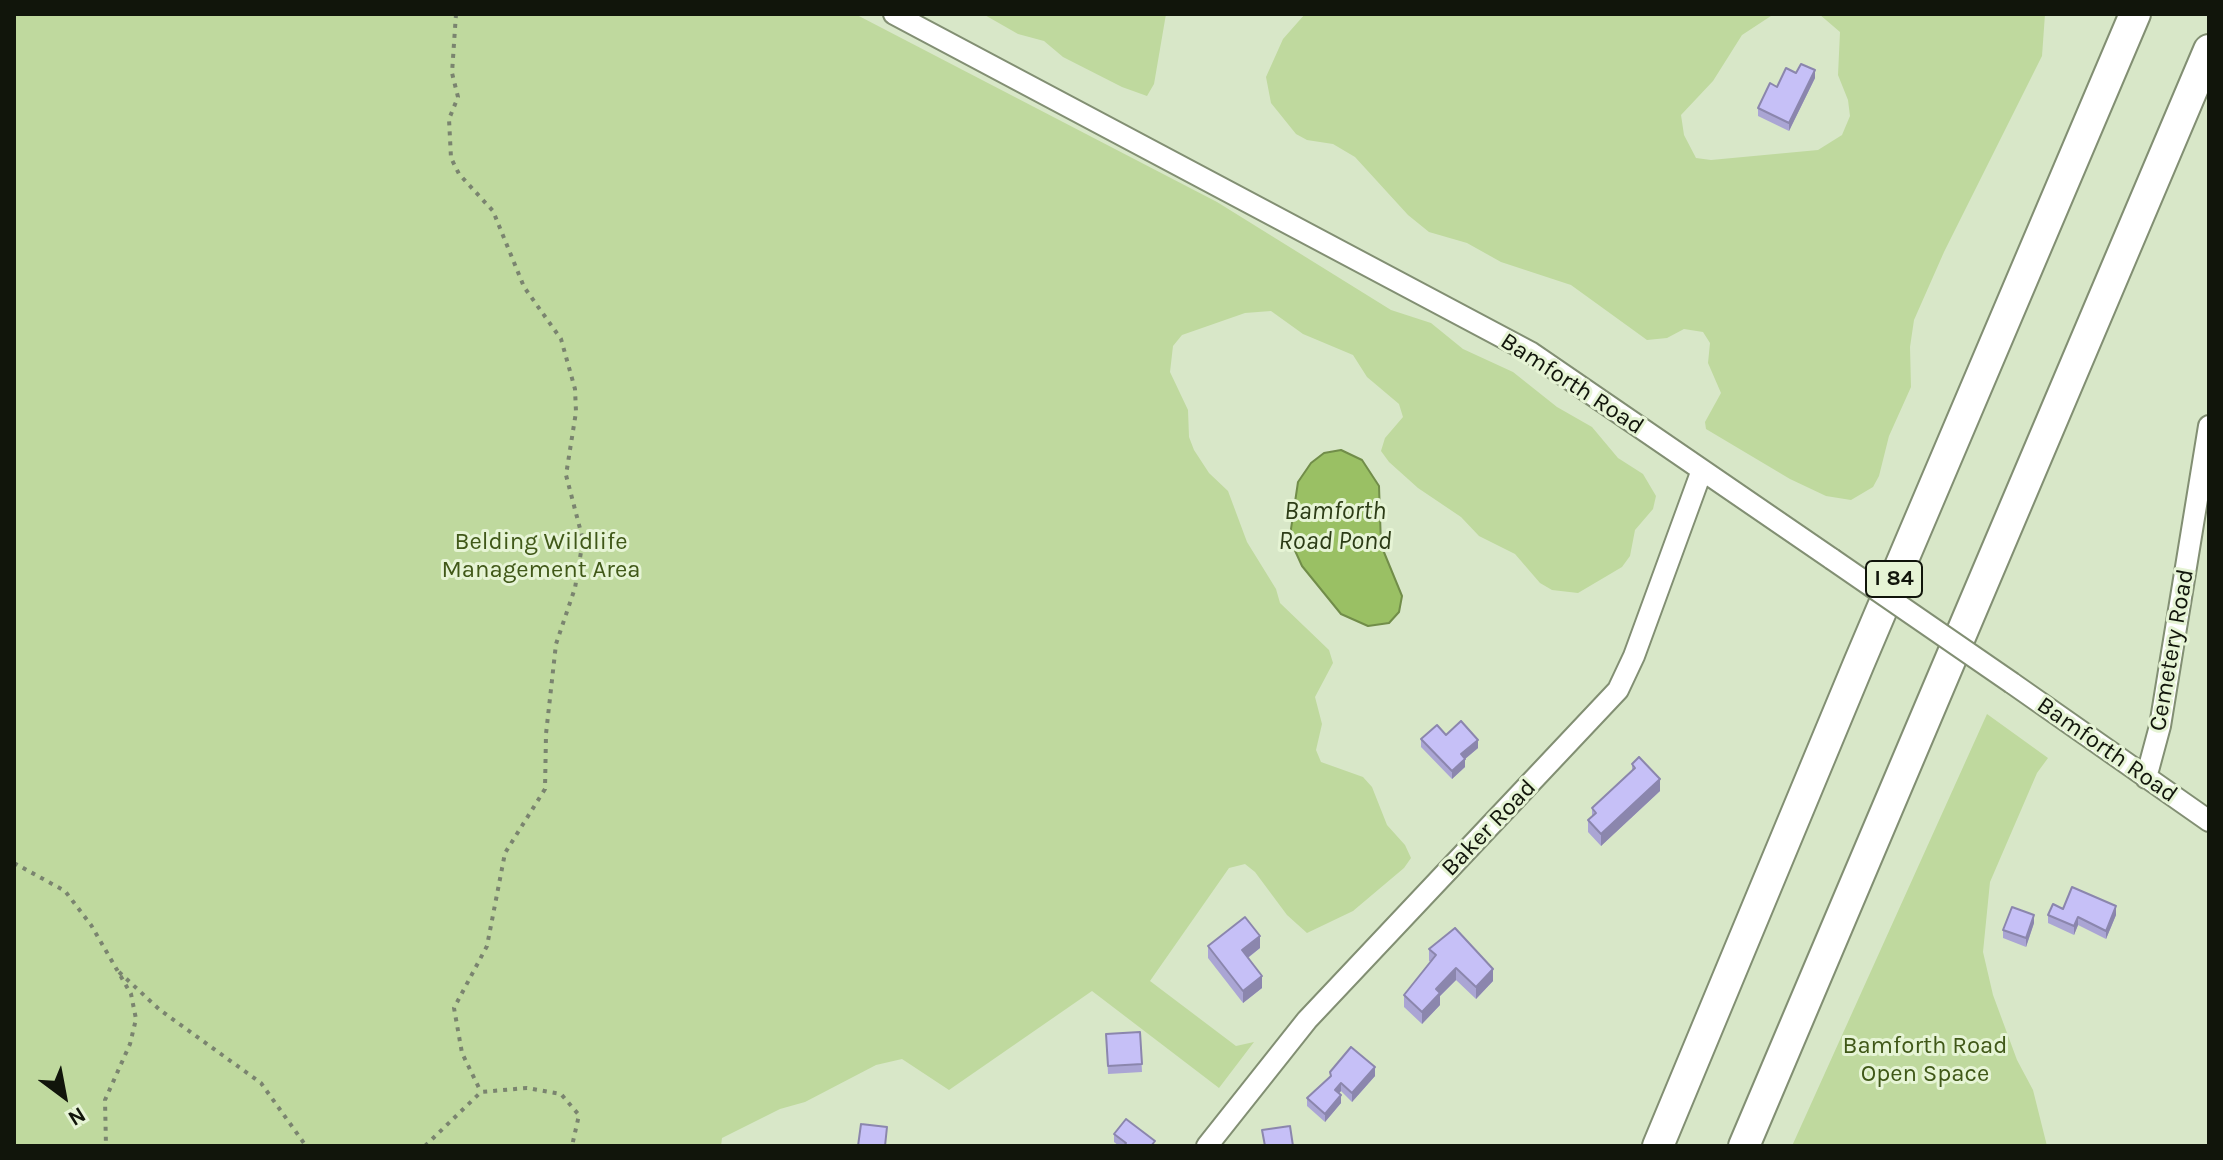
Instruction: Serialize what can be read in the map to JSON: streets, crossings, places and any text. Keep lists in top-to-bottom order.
{
  "streets": {
    "highway": ["I 84"],
    "street": ["Bamforth Road", "Cemetery Road", "Baker Road"]
  },
  "crossings": [
    ["Bamforth Road", "Cemetery Road"],
    ["Bamforth Road", "Baker Road"]
  ],
  "water": ["Bamforth Road Pond"],
  "parks": ["Belding Wildlife Management Area", "Bamforth Road Open Space"],
  "north": "bottom right"
}
